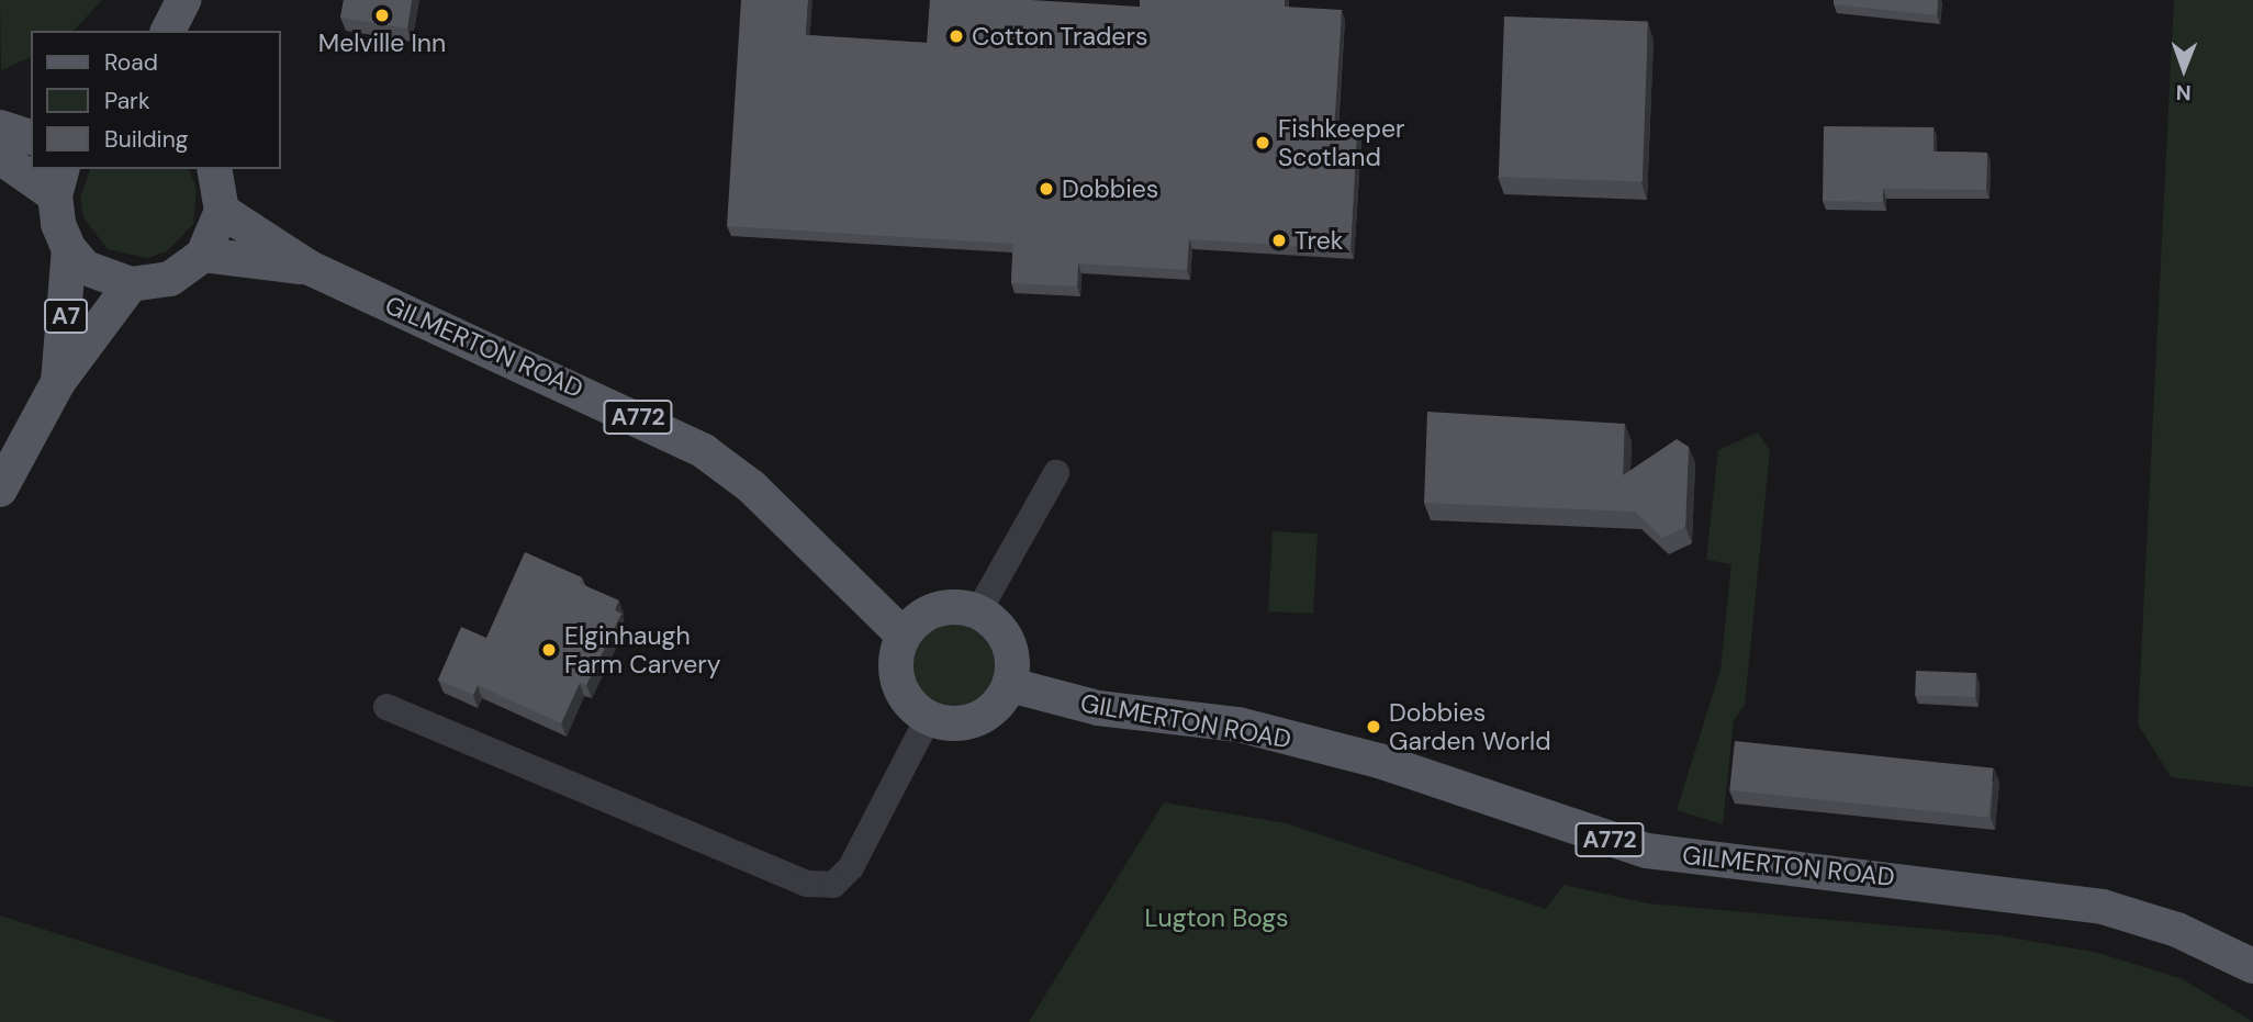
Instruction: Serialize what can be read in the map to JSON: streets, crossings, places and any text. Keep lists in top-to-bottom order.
{
  "streets": {
    "main road": ["A7", "GILMERTON ROAD", "A772"]
  },
  "parks": ["Lugton Bogs"],
  "places": [
    "Melville Inn",
    "Cotton Traders",
    "Fishkeeper Scotland",
    "Dobbies",
    "Trek",
    "Elginhaugh Farm Carvery",
    "Dobbies Garden World"
  ],
  "legend": ["Road", "Park", "Building"],
  "north": "bottom"
}
